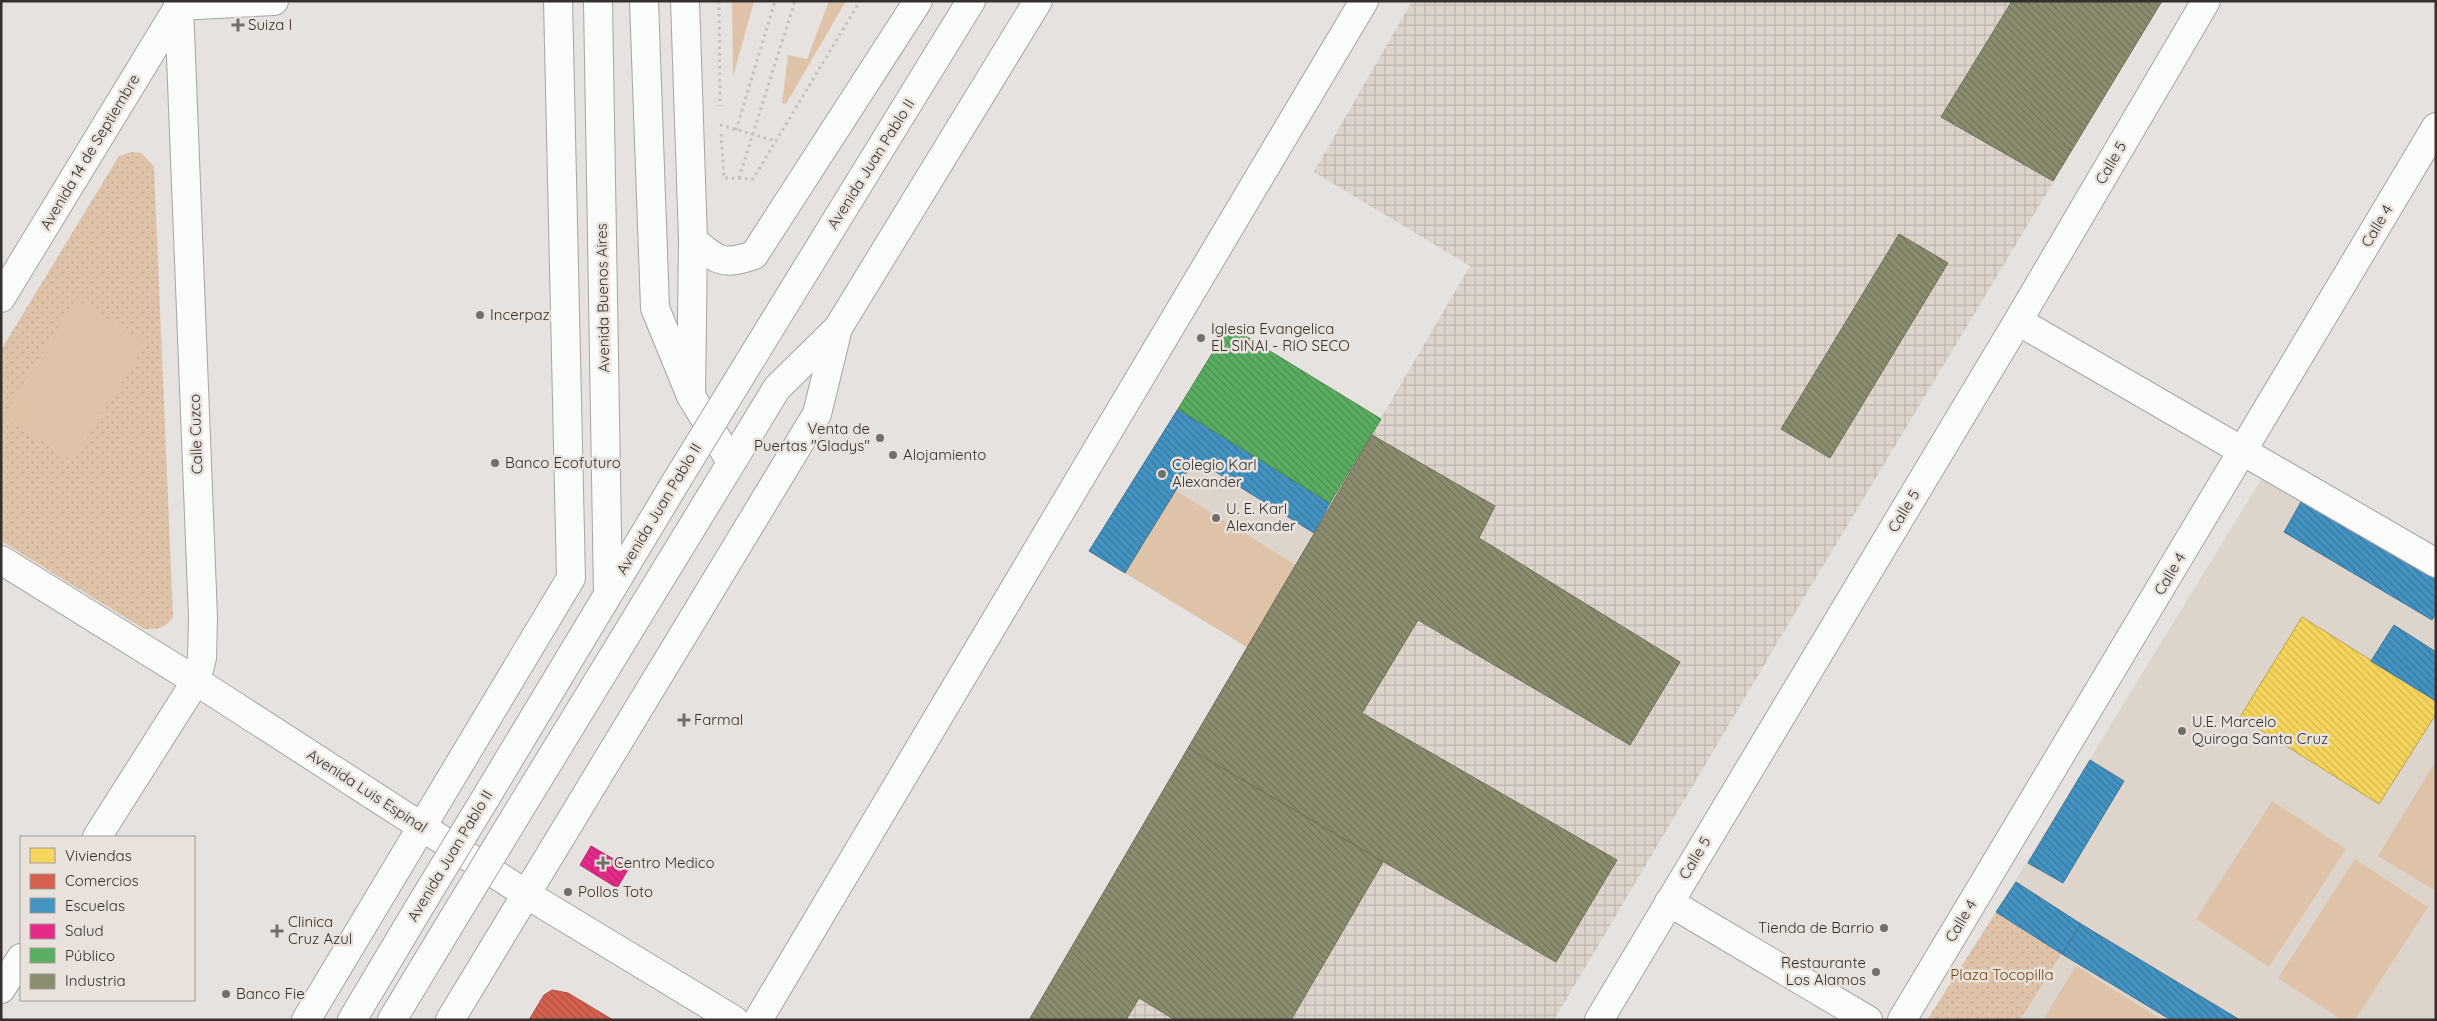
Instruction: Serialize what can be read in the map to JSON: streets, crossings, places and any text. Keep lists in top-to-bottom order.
{
  "streets": {
    "main road": [
      "Avenida 14 de Septiembre",
      "Calle 5",
      "Avenida Juan Pablo II",
      "Calle 4",
      "Avenida Buenos Aires",
      "Calle Cuzco",
      "Avenida Luis Espinal"
    ]
  },
  "crossings": [
    ["Avenida 14 de Septiembre", "Calle Cuzco"],
    ["Avenida Juan Pablo II", "Avenida Buenos Aires"],
    ["Calle Cuzco", "Avenida Luis Espinal"]
  ],
  "parks": ["Plaza Tocopilla"],
  "places": {
    "health": [
      "Suiza I",
      "Farmal",
      "Centro Medico",
      "Clinica Cruz Azul"
    ],
    "other": [
      "Incerpaz",
      "Iglesia Evangelica EL SINAI - RIO SECO",
      "Venta de Puertas \"Gladys\"",
      "Alojamiento",
      "Banco Ecofuturo",
      "Colegio Karl Alexander",
      "U. E. Karl Alexander",
      "U.E. Marcelo Quiroga Santa Cruz",
      "Pollos Toto",
      "Tienda de Barrio",
      "Restaurante Los Alamos",
      "Banco Fie"
    ]
  },
  "legend": [
    "Viviendas",
    "Comercios",
    "Escuelas",
    "Salud",
    "Público",
    "Industria"
  ]
}
